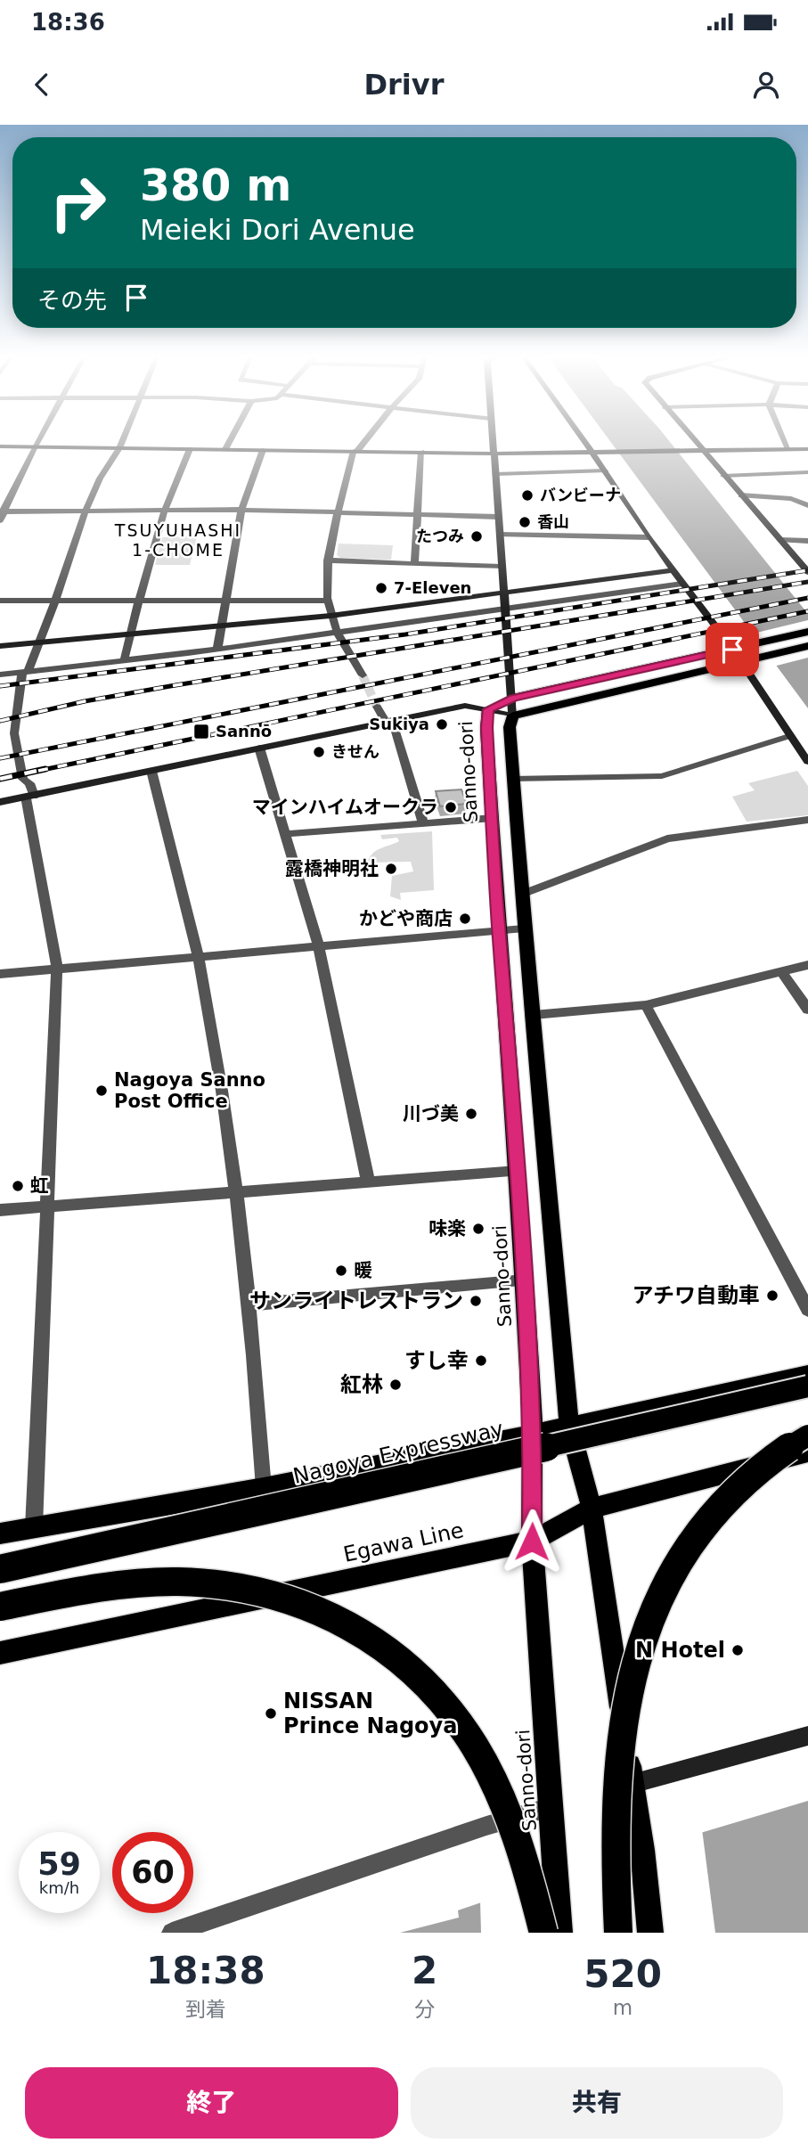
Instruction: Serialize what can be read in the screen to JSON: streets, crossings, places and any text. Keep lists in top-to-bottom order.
{
  "streets": {
    "highway": ["Nagoya Expressway"],
    "main road": ["Sanno-dori", "Egawa Line"]
  },
  "crossings": [
    ["Sanno-dori", "Egawa Line"]
  ],
  "districts": ["TSUYUHASHI 1-CHOME"],
  "places": {
    "other": [
      "バンビーナ",
      "香山",
      "たつみ",
      "7-Eleven",
      "Sukiya",
      "きせん",
      "マインハイムオークラ",
      "露橋神明社",
      "かどや商店",
      "Nagoya Sanno Post Office",
      "川づ美",
      "虹",
      "味楽",
      "暖",
      "アチワ自動車",
      "サンライトレストラン",
      "すし幸",
      "紅林",
      "N Hotel",
      "NISSAN Prince Nagoya"
    ],
    "transit": ["Sannō"]
  },
  "page": {
    "status": "18:36",
    "header": "Drivr",
    "turn": ["380 m", "Meieki Dori Avenue"],
    "then": "その先",
    "speed": "59 km/h",
    "limit": "60",
    "eta": [
      "18:38",
      "到着",
      "2",
      "分",
      "520",
      "m"
    ],
    "buttons": ["終了", "共有"]
  }
}
